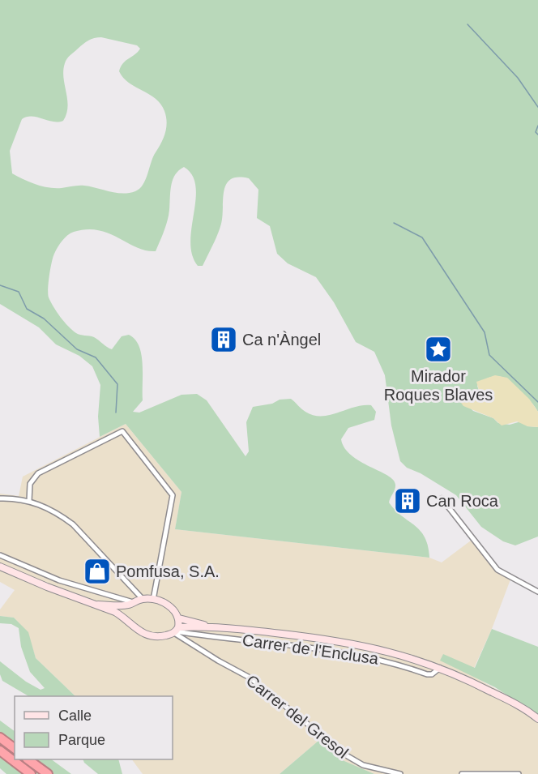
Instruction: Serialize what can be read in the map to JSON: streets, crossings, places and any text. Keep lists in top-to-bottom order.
{
  "streets": {
    "street": ["Carrer de l'Enclusa", "Carrer del Gresol"]
  },
  "crossings": [
    ["Carrer de l'Enclusa", "Carrer del Gresol"]
  ],
  "places": {
    "building": ["Ca n'Àngel", "Can Roca"],
    "place": ["Mirador Roques Blaves"],
    "shop": ["Pomfusa, S.A."]
  },
  "legend": ["Calle", "Parque"]
}
